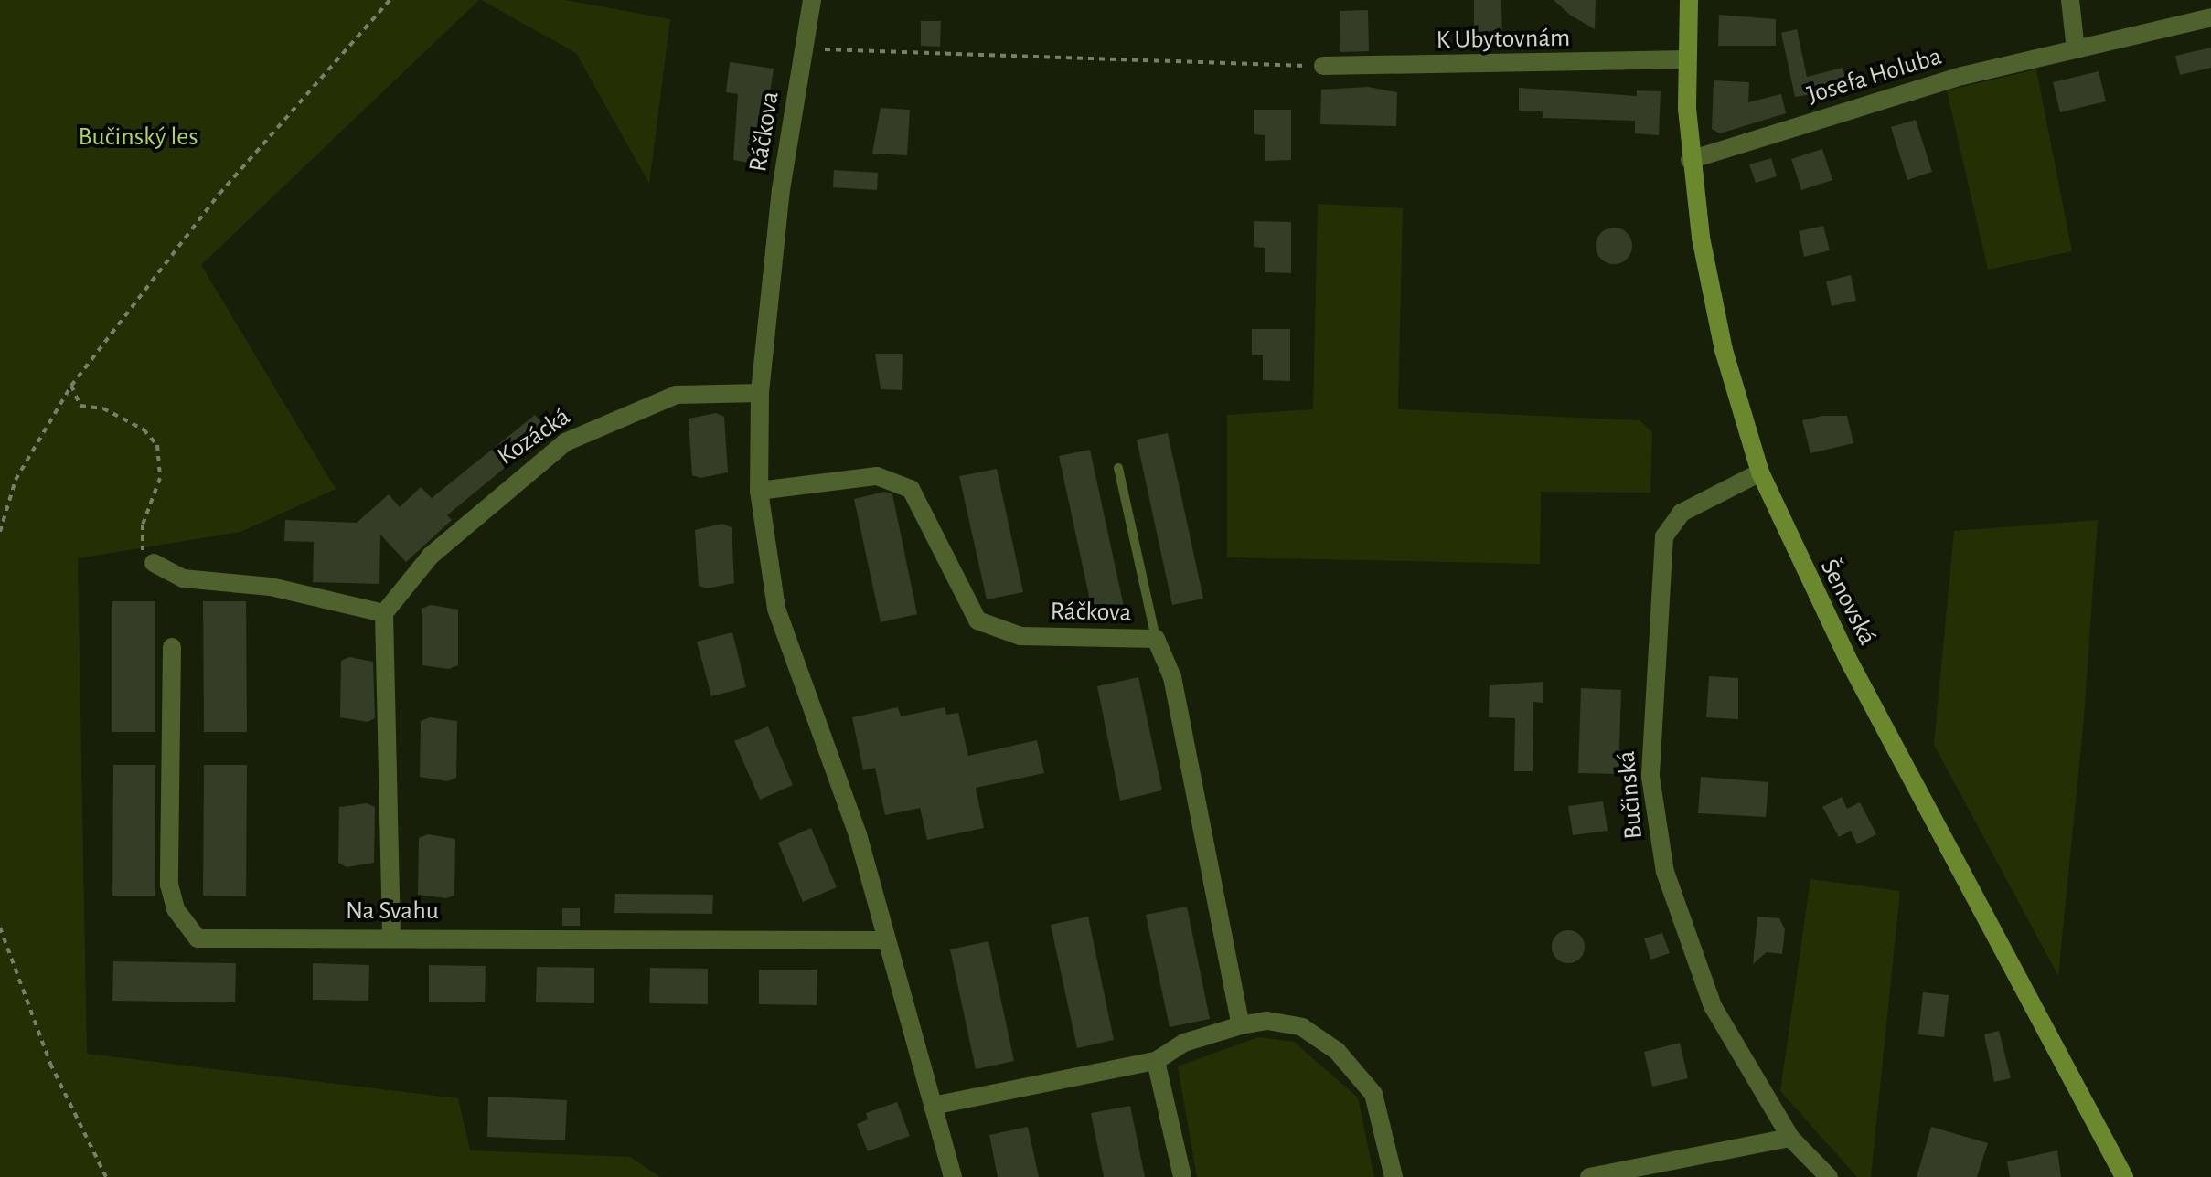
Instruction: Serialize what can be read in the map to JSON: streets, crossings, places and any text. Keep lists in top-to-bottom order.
{
  "streets": {
    "main road": ["Šenovská"],
    "street": [
      "K Ubytovnám",
      "Josefa Holuba",
      "Ráčkova",
      "Kozácká",
      "Bučinská",
      "Na Svahu"
    ]
  },
  "crossings": [
    ["K Ubytovnám", "Šenovská"],
    ["Josefa Holuba", "Šenovská"],
    ["Ráčkova", "Kozácká"],
    ["Ráčkova", "Na Svahu"],
    ["Šenovská", "Bučinská"]
  ],
  "parks": ["Bučinský les"]
}
